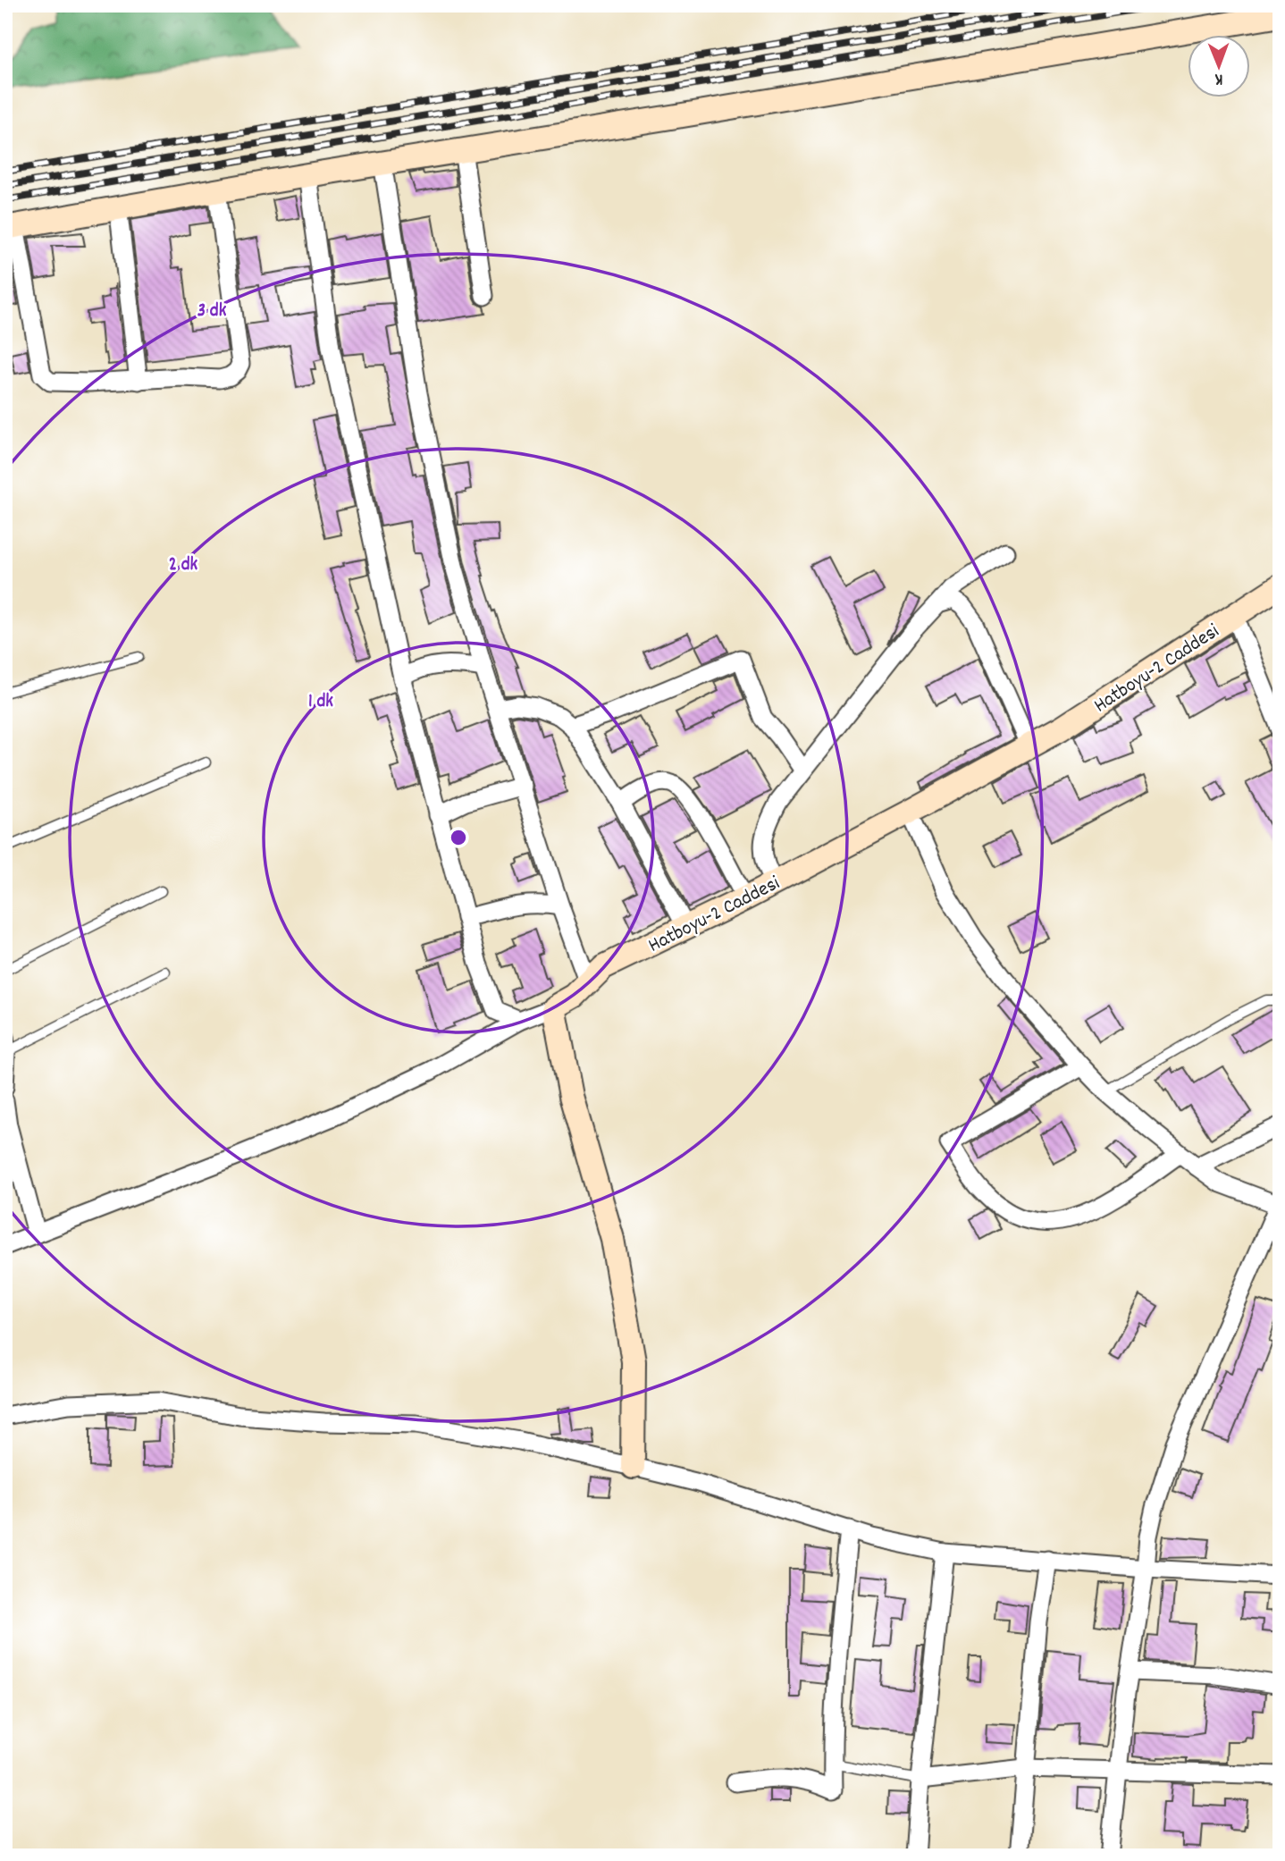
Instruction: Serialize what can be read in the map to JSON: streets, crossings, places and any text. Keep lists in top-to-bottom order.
{
  "streets": {
    "main road": ["Hatboyu-2 Caddesi"]
  },
  "north": "bottom",
  "rings": ["3 dk", "2 dk", "1 dk"]
}
